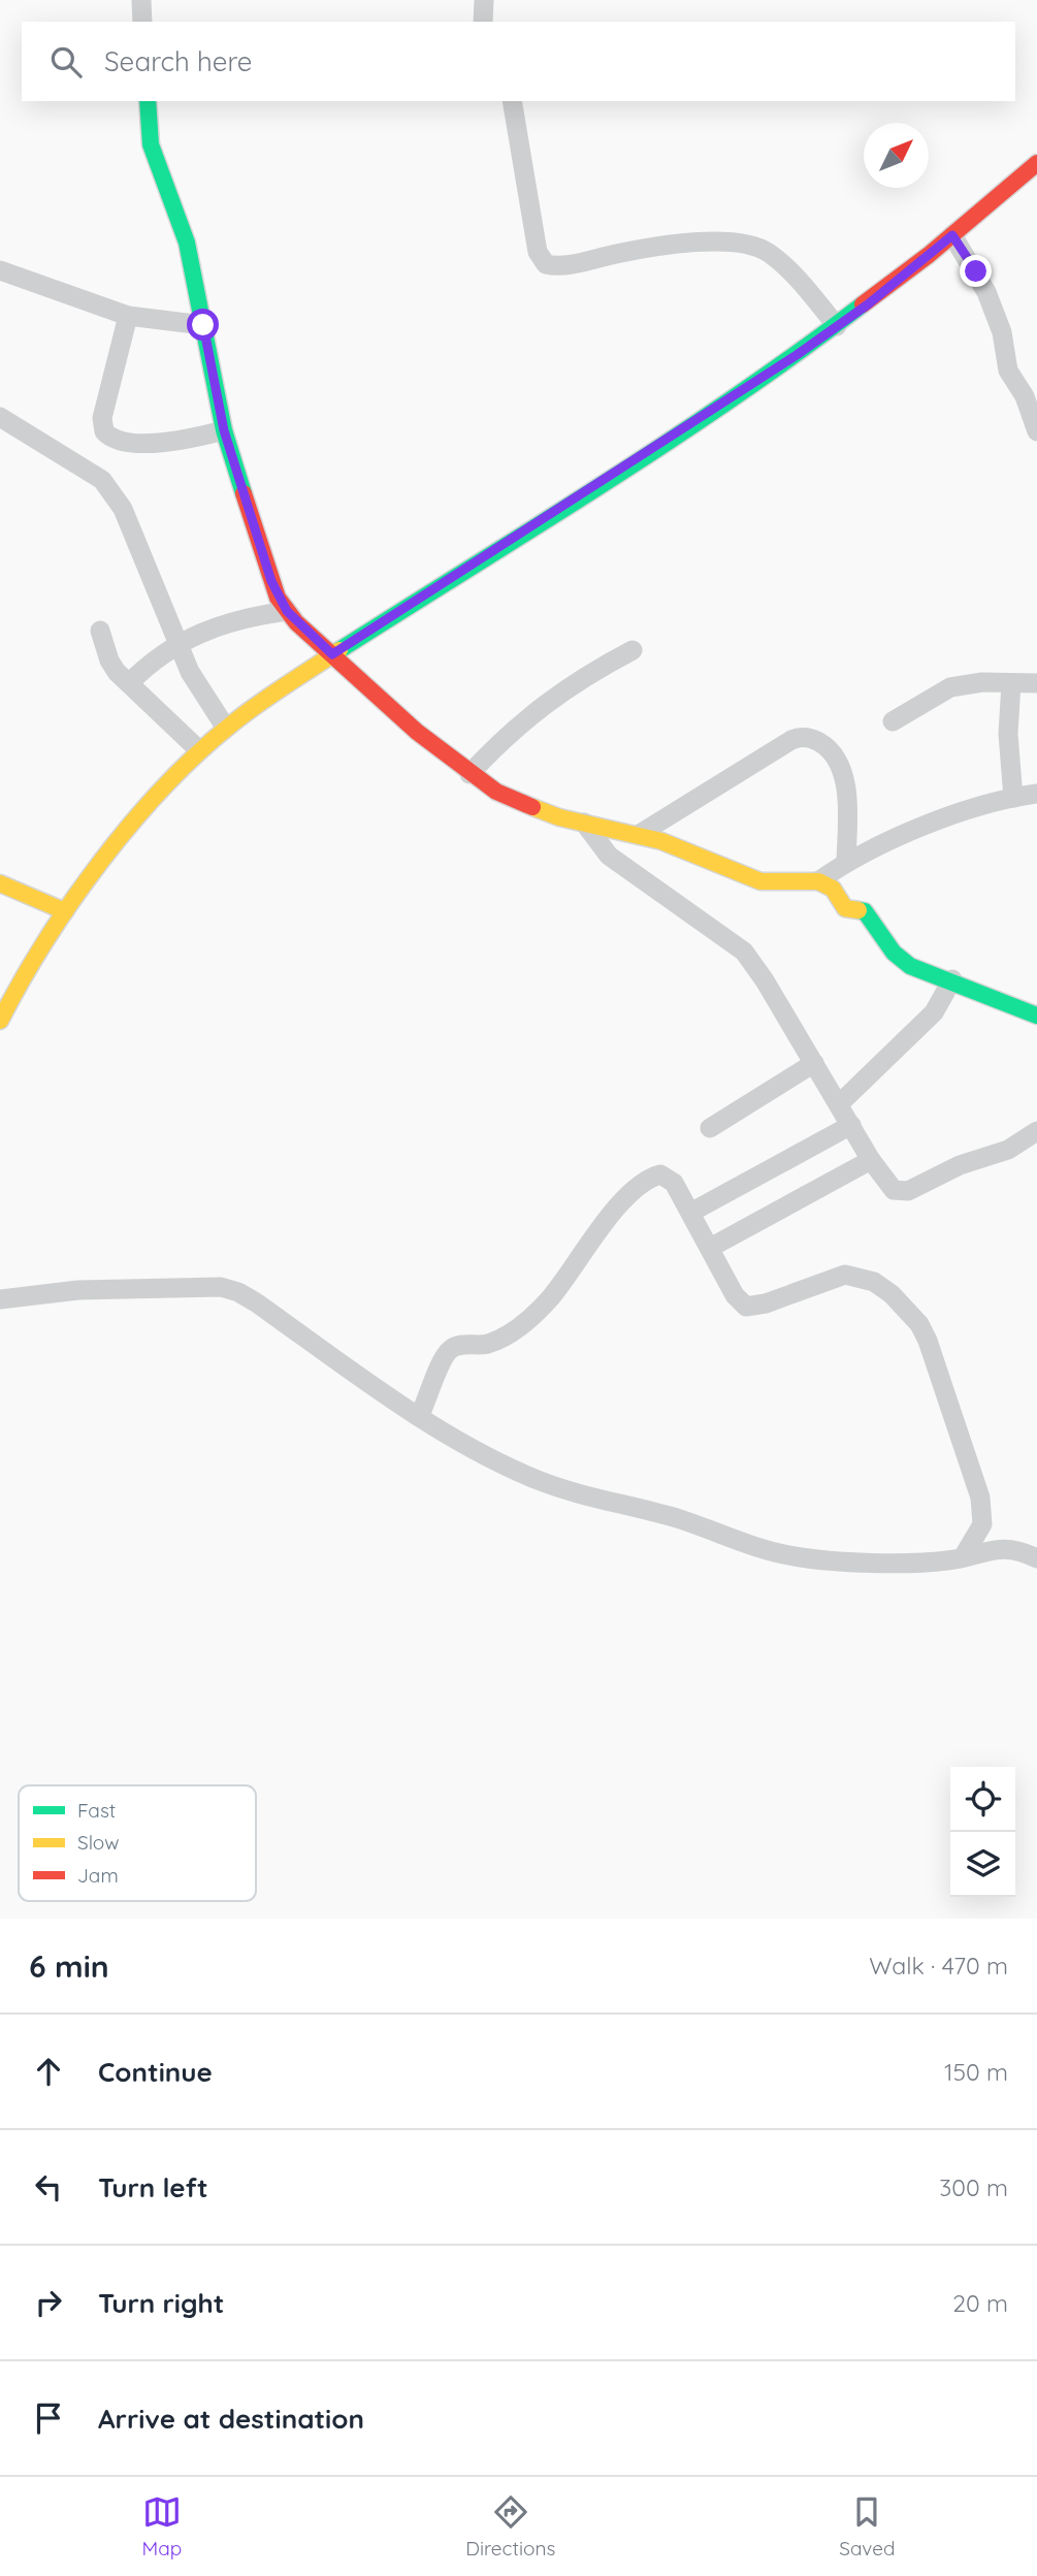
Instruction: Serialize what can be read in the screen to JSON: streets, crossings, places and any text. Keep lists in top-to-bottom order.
{
  "legend": ["Fast", "Slow", "Jam"],
  "north": "top right",
  "page": {
    "search": "Search here",
    "heading": ["6 min", "Walk · 470 m"],
    "list": [
      ["Continue", "150 m"],
      ["Turn left", "300 m"],
      ["Turn right", "20 m"],
      "Arrive at destination"
    ],
    "nav": ["Map", "Directions", "Saved"]
  }
}
